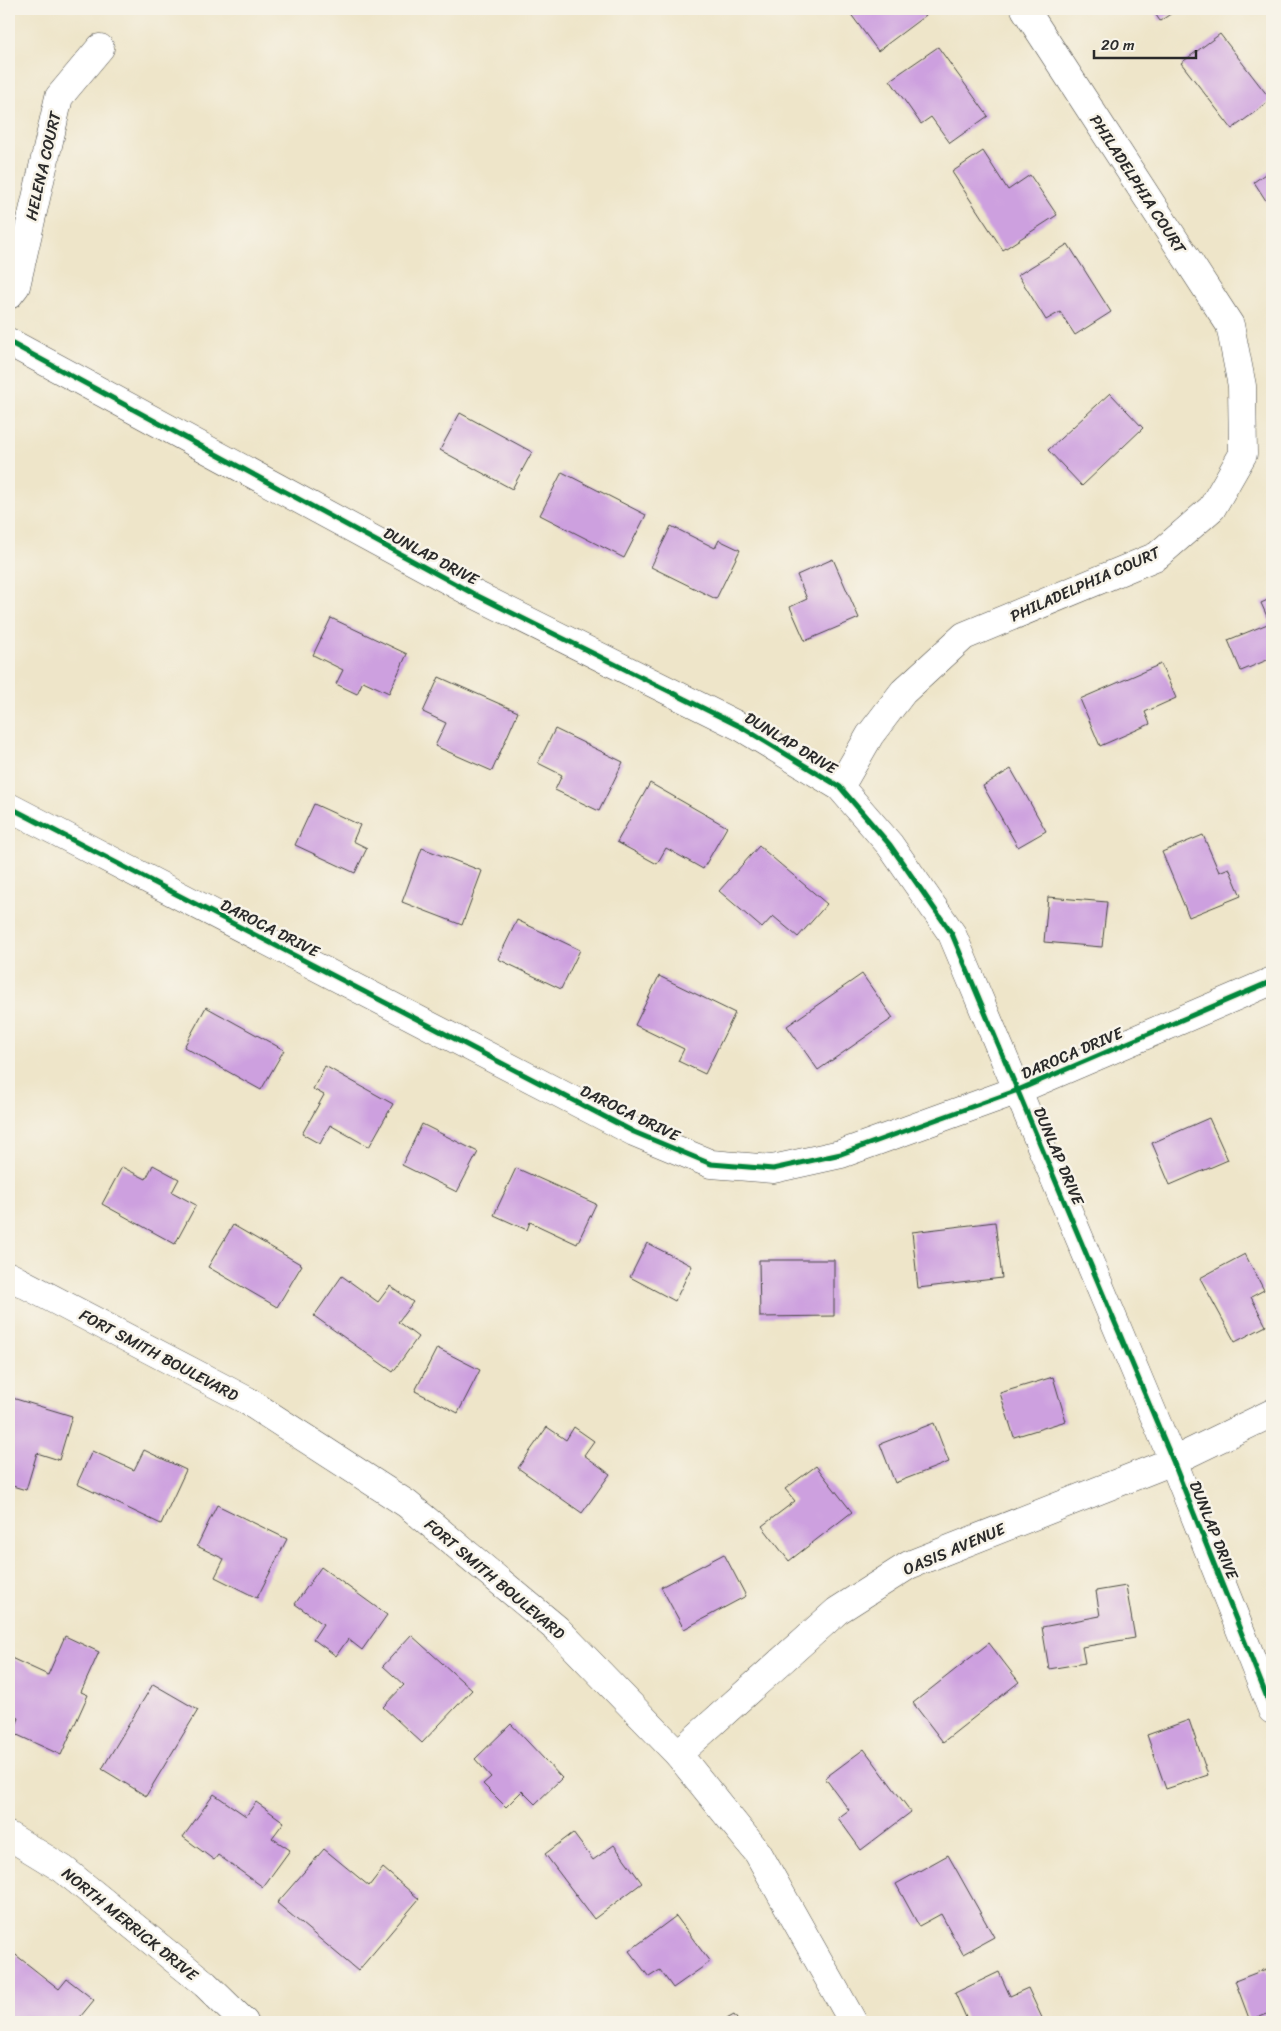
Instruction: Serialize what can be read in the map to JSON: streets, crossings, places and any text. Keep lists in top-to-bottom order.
{
  "streets": {
    "street": [
      "HELENA COURT",
      "PHILADELPHIA COURT",
      "DUNLAP DRIVE",
      "DAROCA DRIVE",
      "FORT SMITH BOULEVARD",
      "OASIS AVENUE",
      "NORTH MERRICK DRIVE"
    ]
  },
  "crossings": [
    ["PHILADELPHIA COURT", "DUNLAP DRIVE"],
    ["DUNLAP DRIVE", "DAROCA DRIVE"],
    ["DUNLAP DRIVE", "OASIS AVENUE"],
    ["FORT SMITH BOULEVARD", "OASIS AVENUE"]
  ],
  "scale_bar": "20 m"
}
